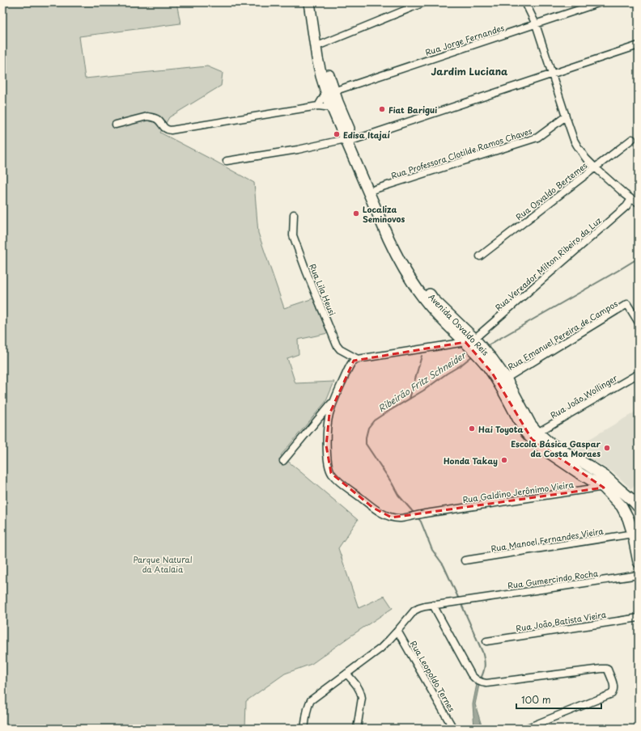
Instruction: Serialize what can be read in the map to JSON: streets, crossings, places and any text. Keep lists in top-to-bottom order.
{
  "streets": {
    "main road": ["Avenida Osvaldo Reis"],
    "street": [
      "Rua Jorge Fernandes",
      "Rua Professora Clotilde Ramos Chaves",
      "Rua Osvaldo Bertemes",
      "Rua Vereador Milton Ribeiro da Luz",
      "Rua Lila Heusi",
      "Rua Emanuel Pereira de Campos",
      "Rua João Wollinger",
      "Rua Galdino Jerônimo Vieira",
      "Rua Manoel Fernandes Vieira",
      "Rua Gumercindo Rocha",
      "Rua João Batista Vieira",
      "Rua Leopoldo Ternes"
    ]
  },
  "crossings": [
    ["Rua Jorge Fernandes", "Avenida Osvaldo Reis"],
    ["Rua Professora Clotilde Ramos Chaves", "Avenida Osvaldo Reis"],
    ["Rua Vereador Milton Ribeiro da Luz", "Avenida Osvaldo Reis"],
    ["Avenida Osvaldo Reis", "Rua Emanuel Pereira de Campos"],
    ["Avenida Osvaldo Reis", "Rua João Wollinger"],
    ["Avenida Osvaldo Reis", "Rua Galdino Jerônimo Vieira"],
    ["Avenida Osvaldo Reis", "Rua Manoel Fernandes Vieira"],
    ["Rua Gumercindo Rocha", "Rua Leopoldo Ternes"]
  ],
  "districts": ["Jardim Luciana"],
  "water": ["Ribeirão Fritz Schneider"],
  "parks": ["Parque Natural da Atalaia"],
  "places": [
    "Fiat Barigui",
    "Edisa Itajaí",
    "Localiza Seminovos",
    "Hai Toyota",
    "Escola Básica Gaspar da Costa Moraes",
    "Honda Takay"
  ],
  "scale_bar": "100 m"
}
